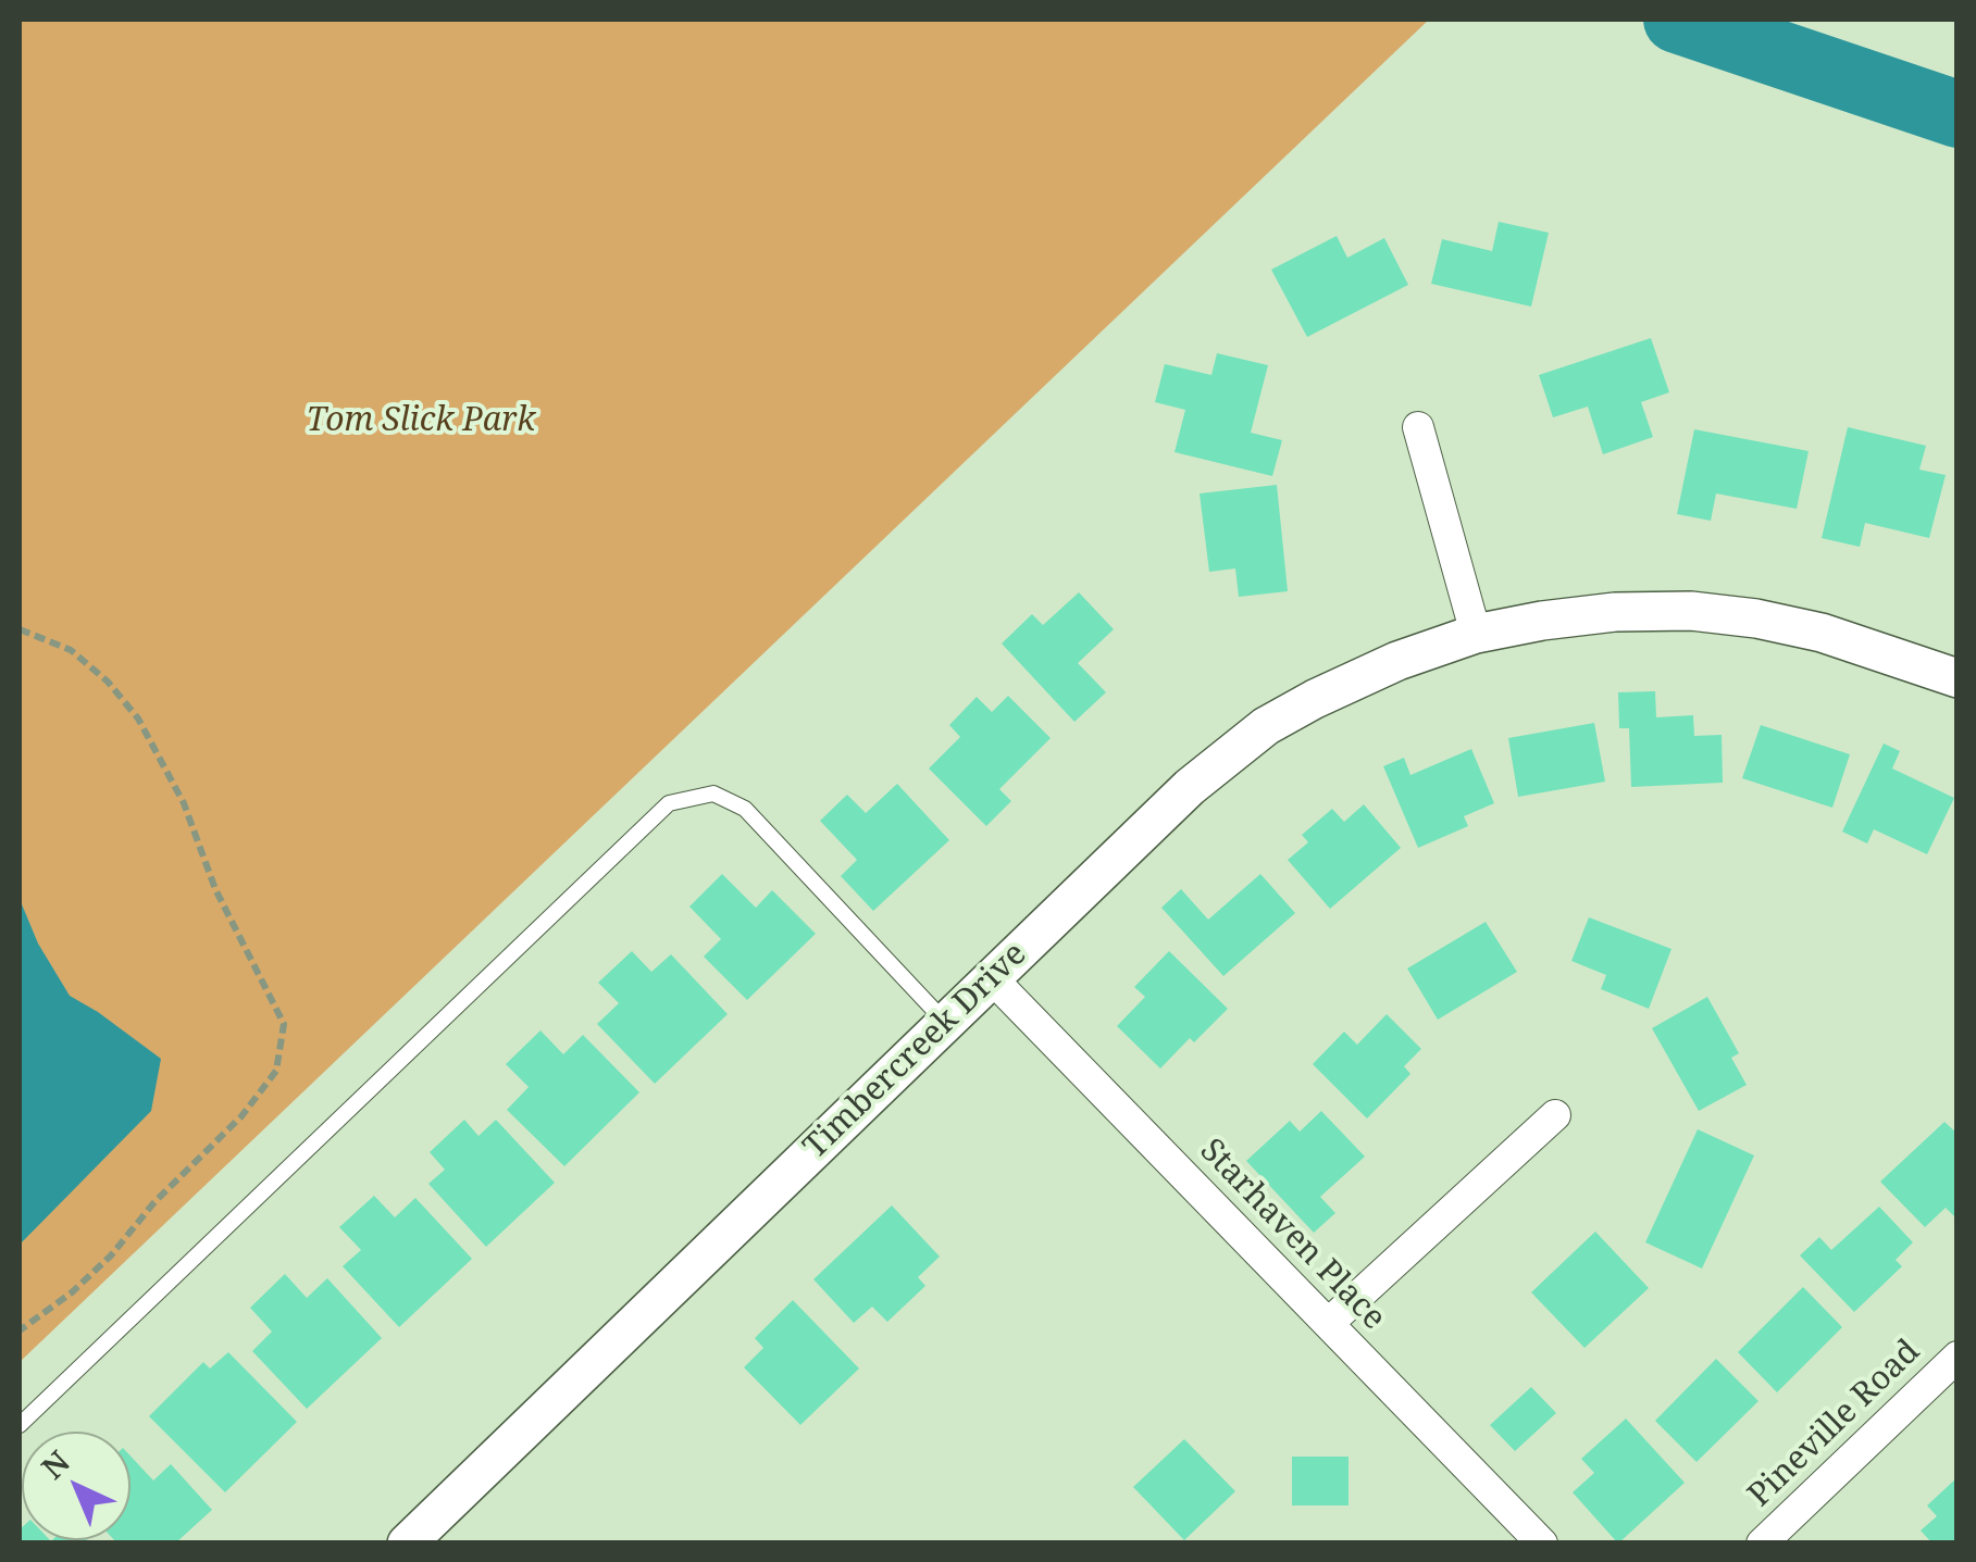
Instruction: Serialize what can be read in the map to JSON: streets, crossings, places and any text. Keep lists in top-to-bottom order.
{
  "streets": {
    "street": ["Timbercreek Drive", "Starhaven Place", "Pineville Road"]
  },
  "crossings": [
    ["Timbercreek Drive", "Starhaven Place"]
  ],
  "parks": ["Tom Slick Park"],
  "north": "top left"
}
